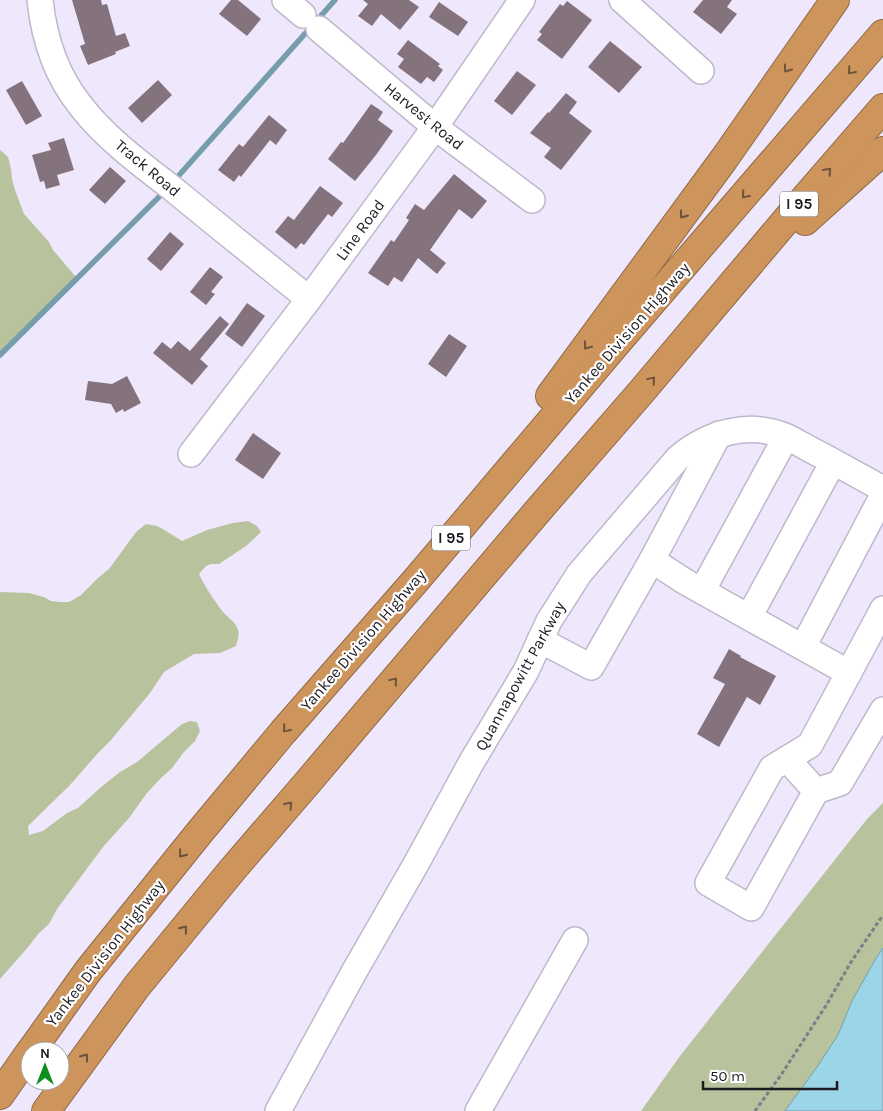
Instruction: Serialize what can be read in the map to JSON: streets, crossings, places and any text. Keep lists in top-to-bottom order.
{
  "streets": {
    "highway": ["I 95", "Yankee Division Highway"],
    "street": [
      "Harvest Road",
      "Track Road",
      "Line Road",
      "Quannapowitt Parkway"
    ]
  },
  "crossings": [
    ["Harvest Road", "Line Road"],
    ["Track Road", "Line Road"]
  ],
  "scale_bar": "50 m",
  "north": "top"
}
